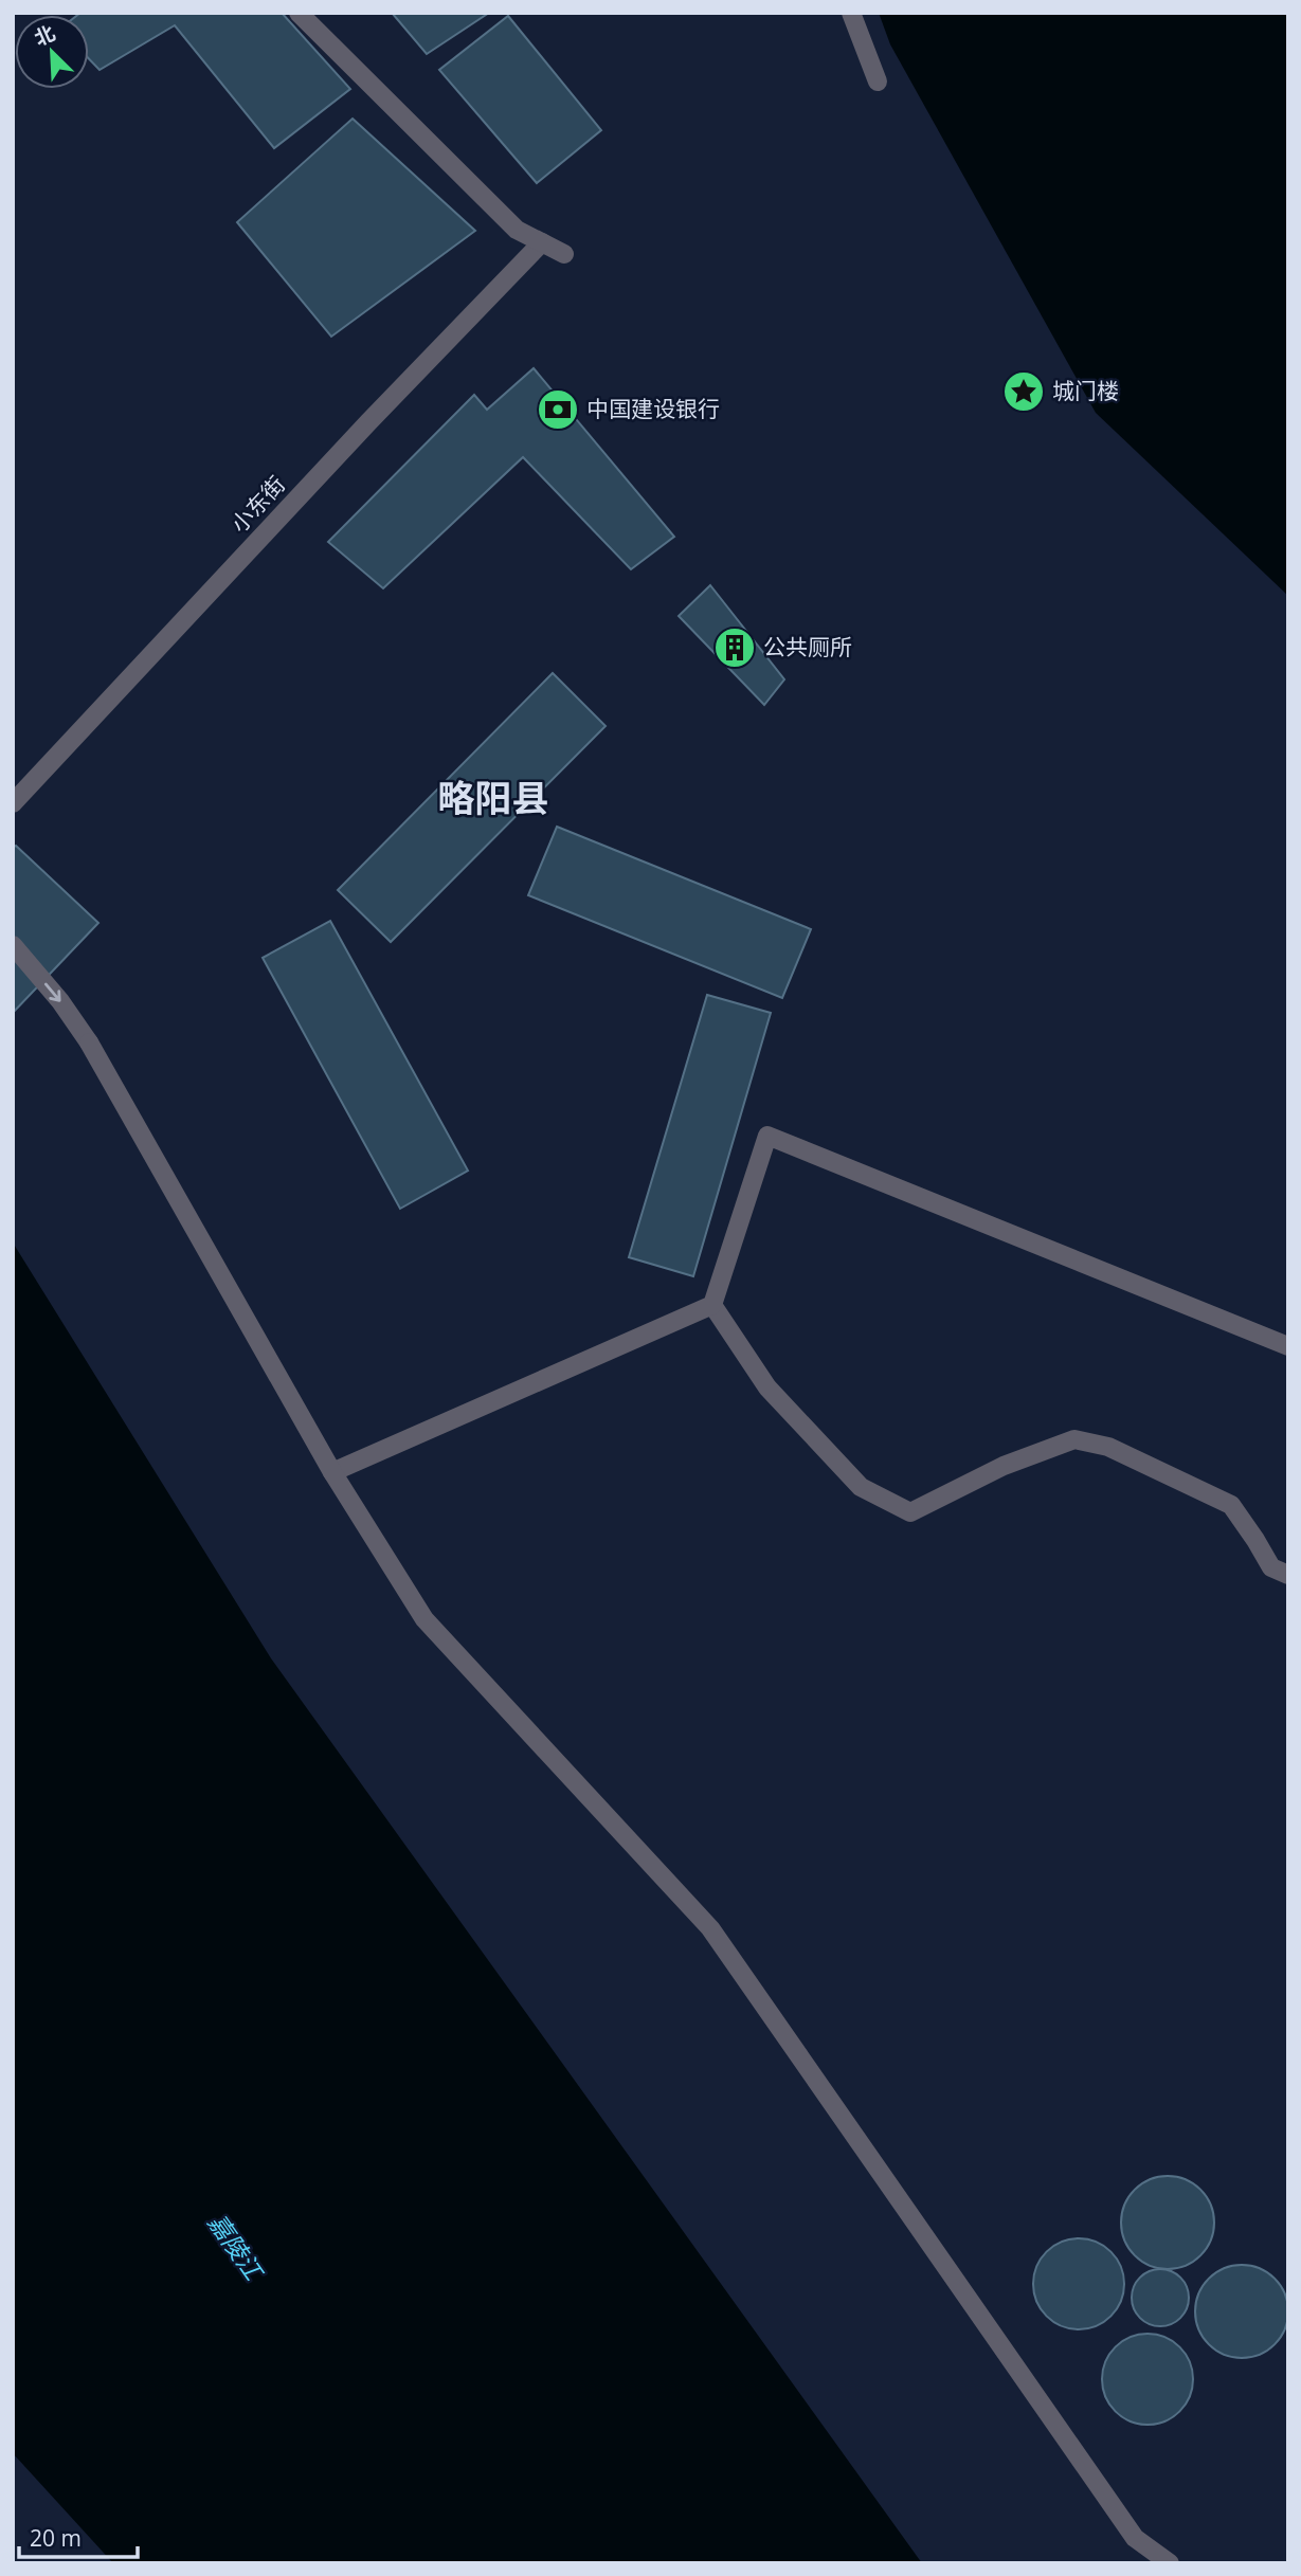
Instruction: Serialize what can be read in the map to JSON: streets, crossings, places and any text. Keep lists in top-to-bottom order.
{
  "streets": {
    "street": ["小东街"]
  },
  "districts": ["略阳县"],
  "water": ["嘉陵江"],
  "places": {
    "place": ["城门楼"],
    "bank": ["中国建设银行"],
    "building": ["公共厕所"]
  },
  "scale_bar": "20 m",
  "north": "top left"
}
